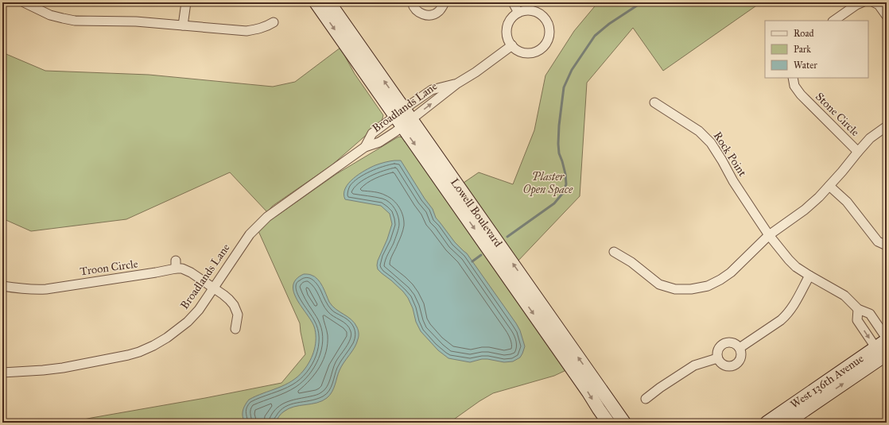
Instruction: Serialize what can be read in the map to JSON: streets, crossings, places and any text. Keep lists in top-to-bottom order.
{
  "streets": {
    "main road": ["Lowell Boulevard", "West 136th Avenue"],
    "street": [
      "Broadlands Lane",
      "Stone Circle",
      "Rock Point",
      "Troon Circle"
    ]
  },
  "crossings": [
    ["Broadlands Lane", "Lowell Boulevard"],
    ["Broadlands Lane", "Troon Circle"],
    ["Rock Point", "West 136th Avenue"]
  ],
  "parks": ["Plaster Open Space"],
  "legend": ["Road", "Park", "Water"]
}
